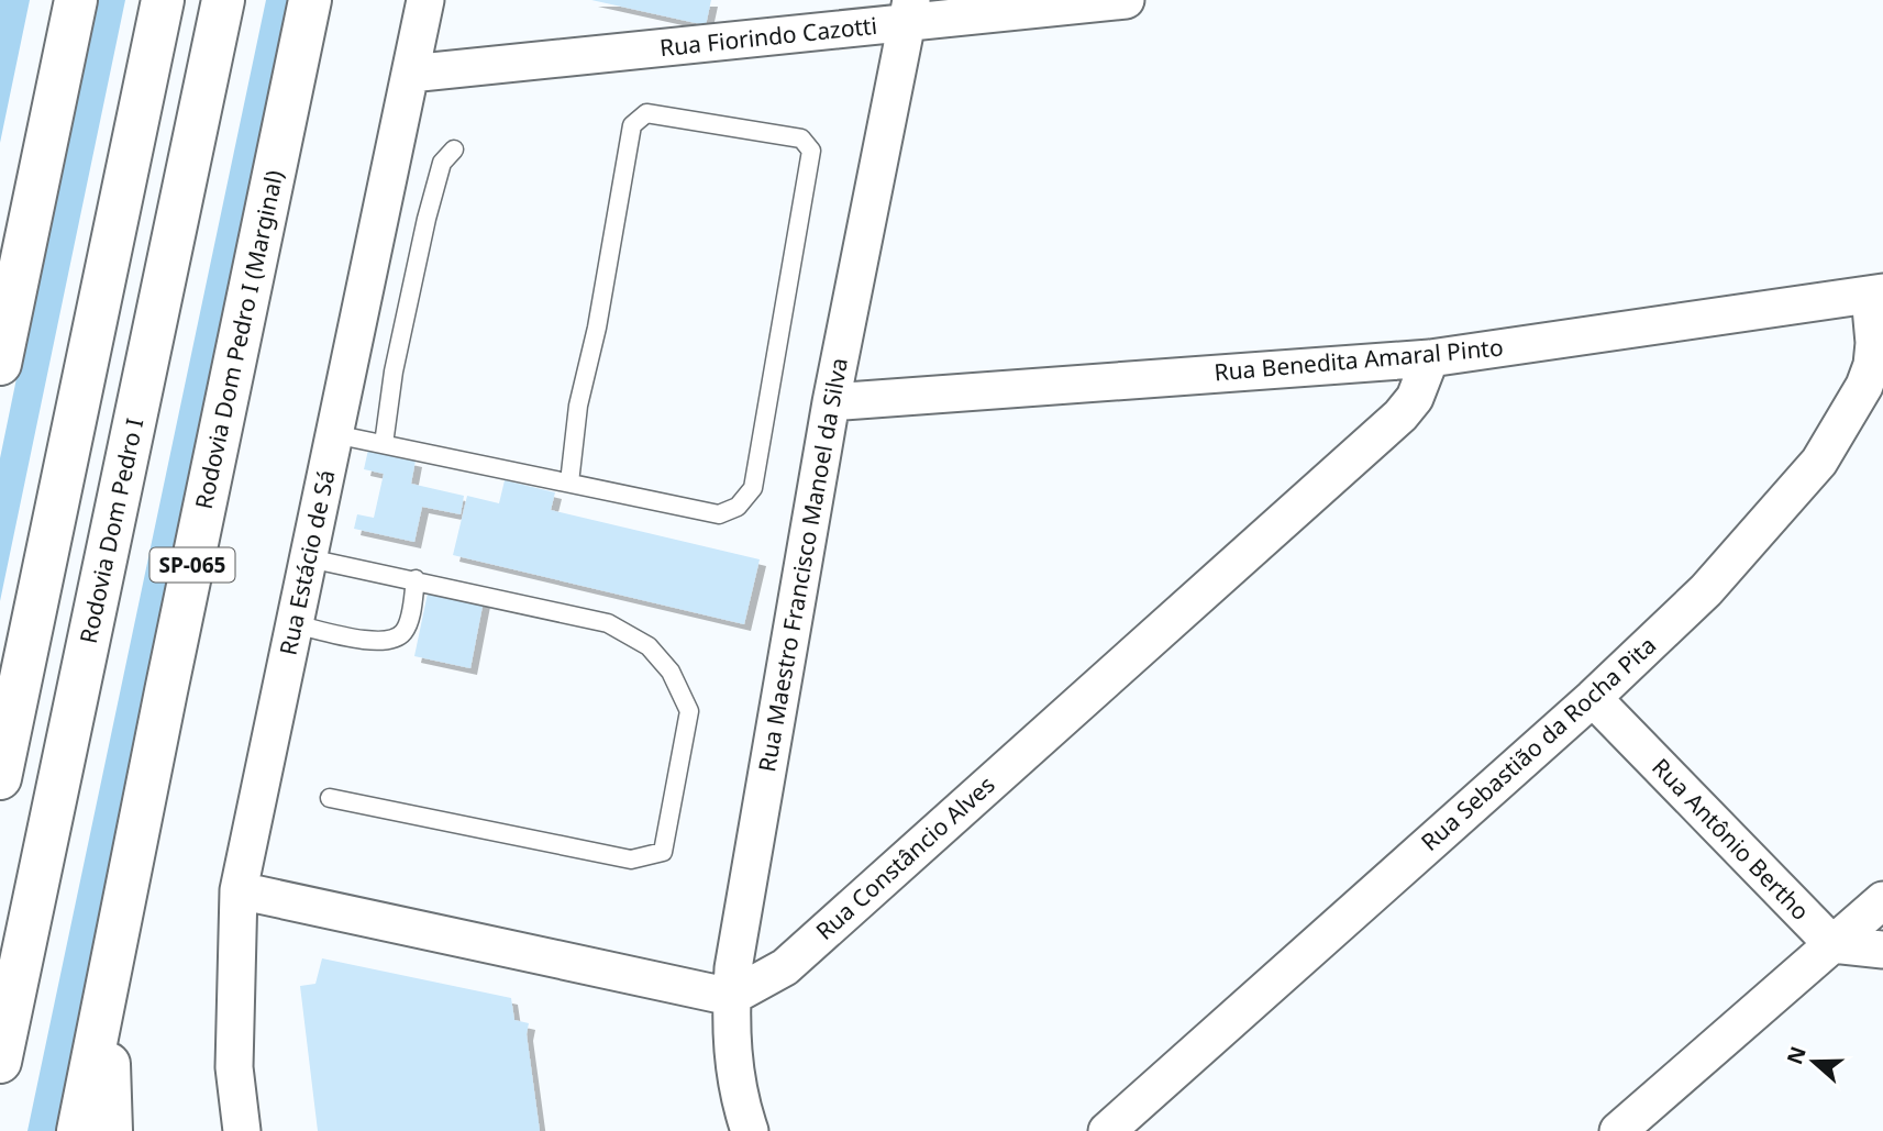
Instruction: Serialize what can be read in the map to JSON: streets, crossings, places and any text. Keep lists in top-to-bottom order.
{
  "streets": {
    "highway": ["Rodovia Dom Pedro I (Marginal)", "Rodovia Dom Pedro I", "SP-065"],
    "street": [
      "Rua Fiorindo Cazotti",
      "Rua Benedita Amaral Pinto",
      "Rua Estácio de Sá",
      "Rua Maestro Francisco Manoel da Silva",
      "Rua Sebastião da Rocha Pita",
      "Rua Antônio Bertho",
      "Rua Constâncio Alves"
    ]
  },
  "crossings": [
    ["Rua Fiorindo Cazotti", "Rua Estácio de Sá"],
    ["Rua Fiorindo Cazotti", "Rua Maestro Francisco Manoel da Silva"],
    ["Rua Benedita Amaral Pinto", "Rua Maestro Francisco Manoel da Silva"],
    ["Rua Benedita Amaral Pinto", "Rua Sebastião da Rocha Pita"],
    ["Rua Benedita Amaral Pinto", "Rua Constâncio Alves"],
    ["Rua Maestro Francisco Manoel da Silva", "Rua Constâncio Alves"],
    ["Rua Sebastião da Rocha Pita", "Rua Antônio Bertho"]
  ],
  "north": "left"
}
